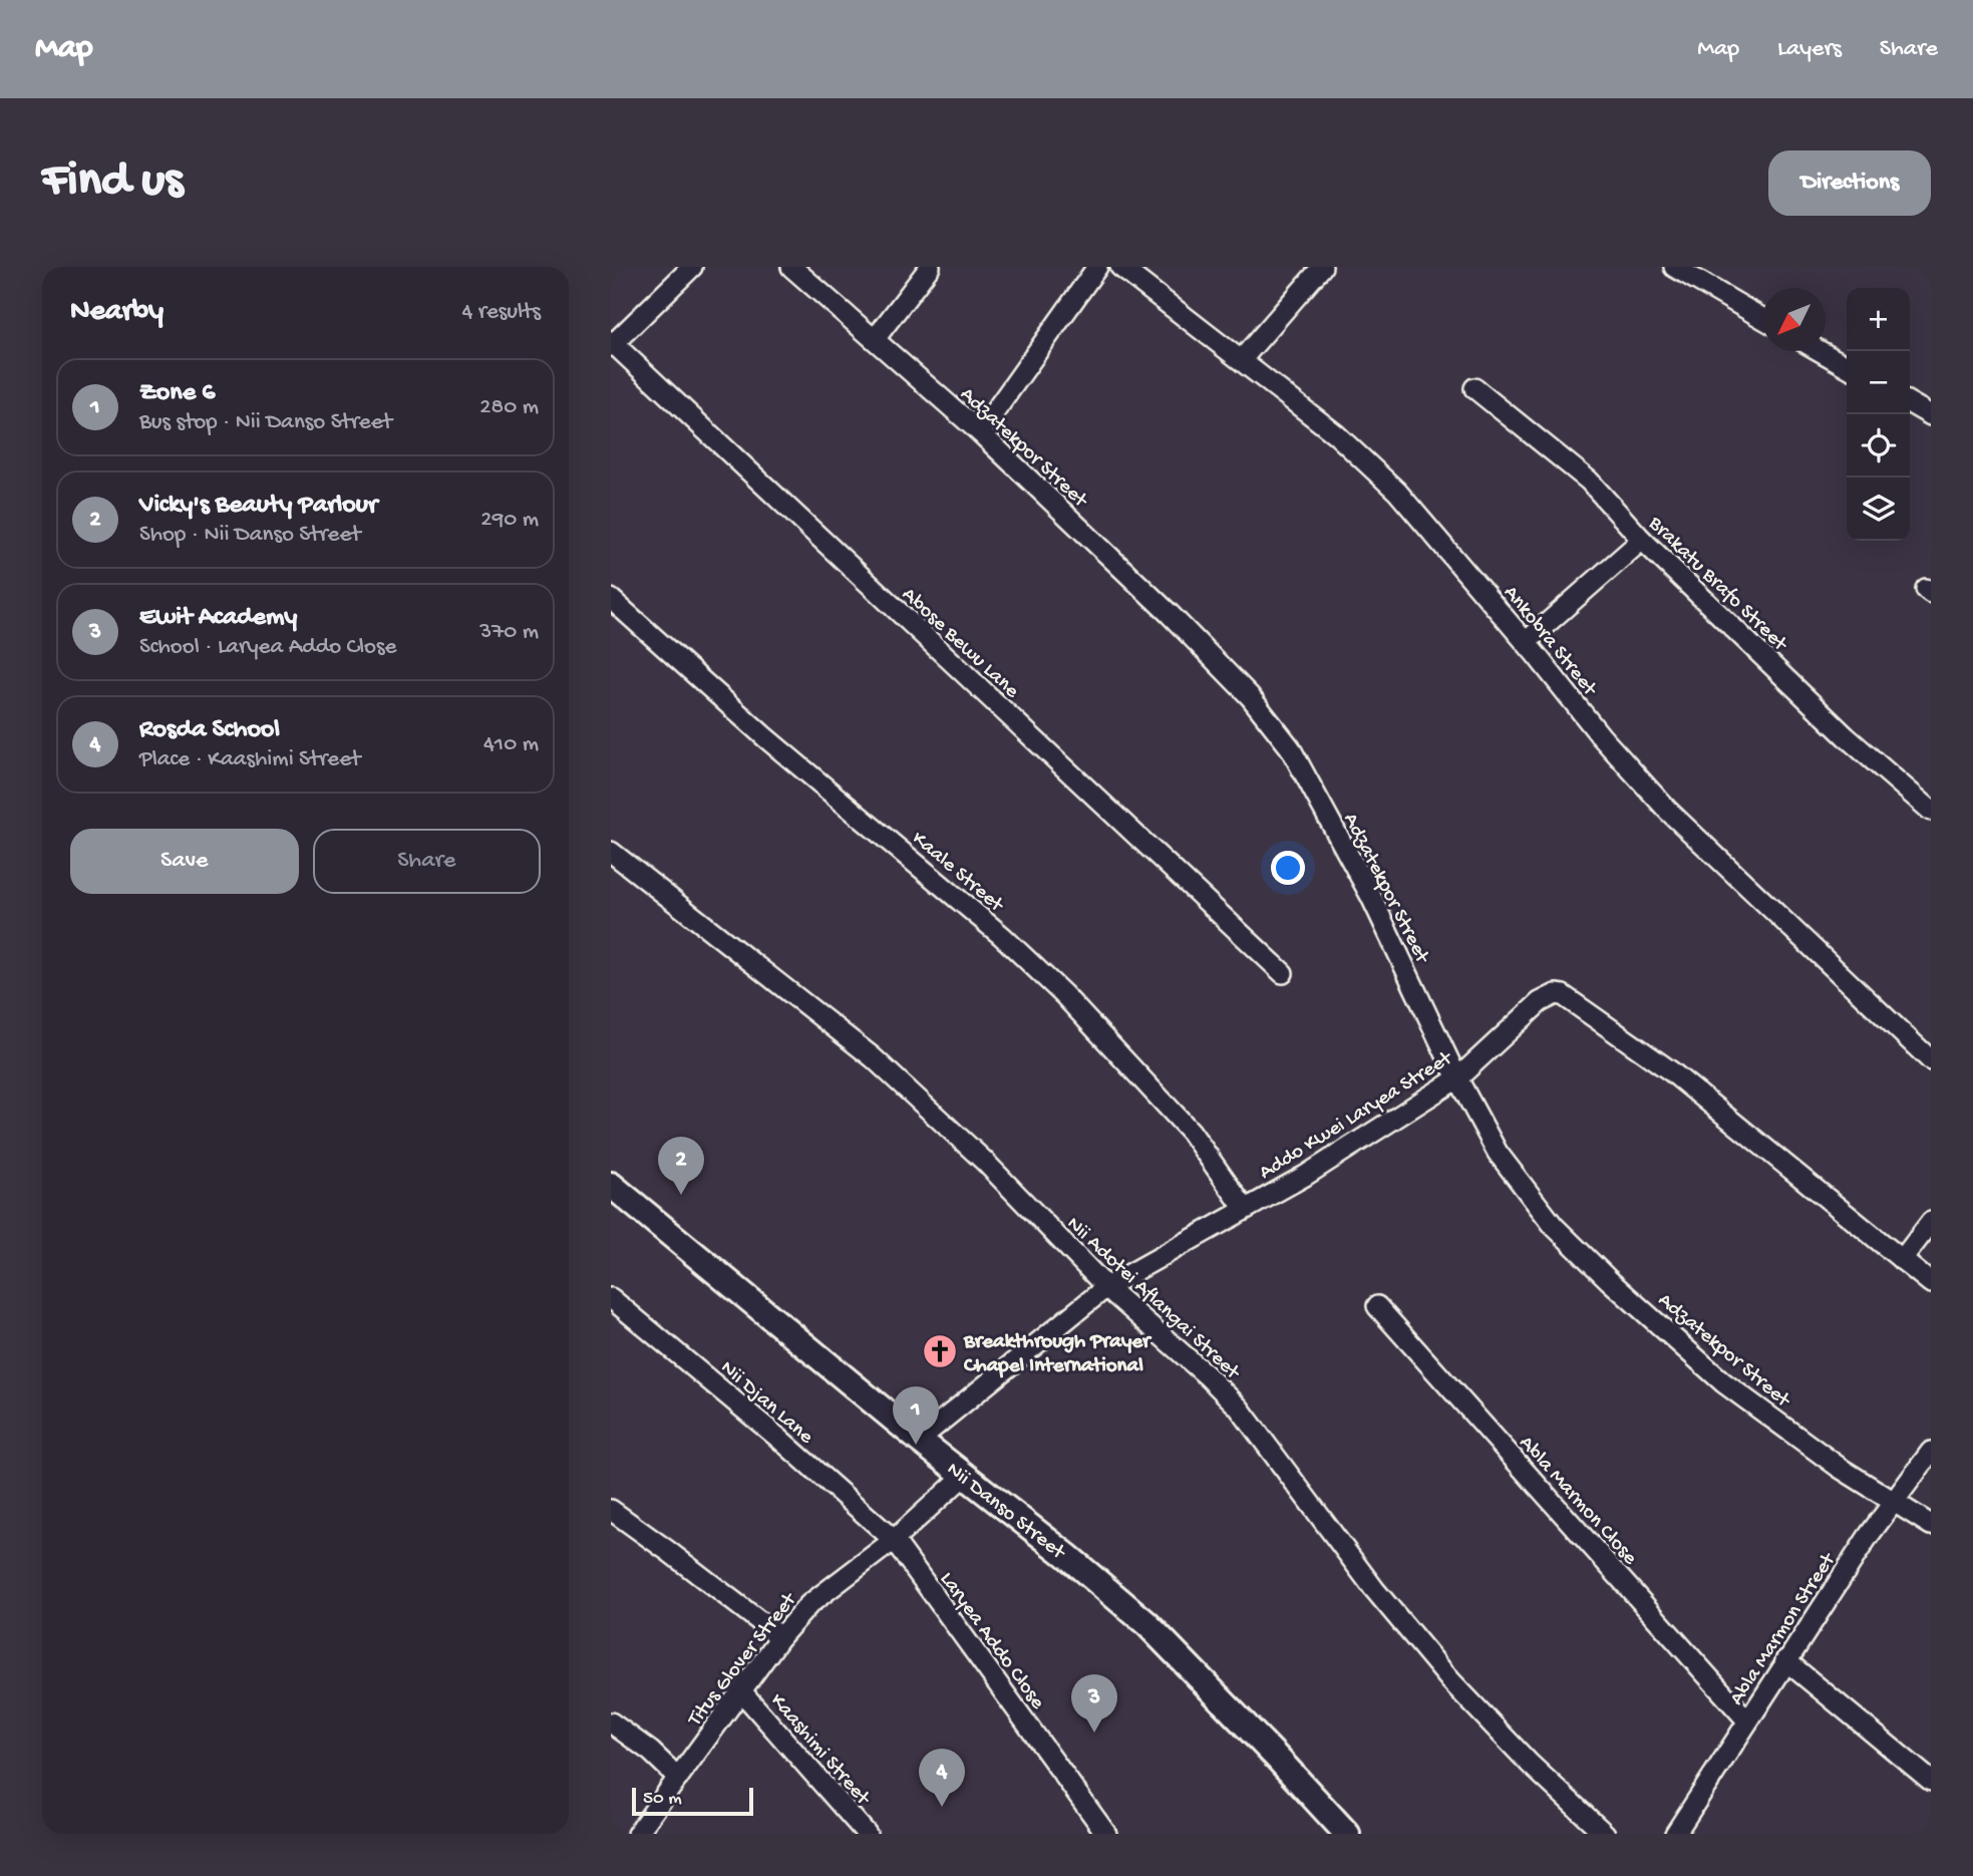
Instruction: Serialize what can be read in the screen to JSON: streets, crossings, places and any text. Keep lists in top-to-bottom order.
{
  "streets": {
    "street": [
      "Adzatekpor Street",
      "Brakatu Brafo Street",
      "Ankobra Street",
      "Abose Bewu Lane",
      "Kaale Street",
      "Addo Kwei Laryea Street",
      "Nii Adotei Aflangai Street",
      "Nii Djan Lane",
      "Abla Marmon Close",
      "Nii Danso Street",
      "Abla Marmon Street",
      "Laryea Addo Close",
      "Titus Glover Street",
      "Kaashimi Street"
    ]
  },
  "crossings": [
    ["Adzatekpor Street", "Addo Kwei Laryea Street"],
    ["Adzatekpor Street", "Abla Marmon Street"],
    ["Kaale Street", "Addo Kwei Laryea Street"],
    ["Addo Kwei Laryea Street", "Nii Adotei Aflangai Street"],
    ["Addo Kwei Laryea Street", "Nii Danso Street"],
    ["Nii Djan Lane", "Laryea Addo Close"],
    ["Nii Djan Lane", "Titus Glover Street"],
    ["Abla Marmon Close", "Abla Marmon Street"],
    ["Nii Danso Street", "Titus Glover Street"],
    ["Laryea Addo Close", "Titus Glover Street"],
    ["Titus Glover Street", "Kaashimi Street"]
  ],
  "places": {
    "church": ["Breakthrough Prayer Chapel International"]
  },
  "scale_bar": "50 m",
  "north": "bottom left",
  "page": {
    "header": "Map",
    "nav": ["Map", "Layers", "Share"],
    "buttons": [
      "Directions",
      ["Save", "Share"]
    ],
    "title": "Find us",
    "heading": ["Nearby", "4 results"],
    "map_buttons": ["+", "−"],
    "list": [
      {
        "mark": "1",
        "name": "Zone 6",
        "note": "Bus stop · Nii Danso Street",
        "value": "280 m"
      },
      {
        "mark": "2",
        "name": "Vicky's Beauty Parlour",
        "note": "Shop · Nii Danso Street",
        "value": "290 m"
      },
      {
        "mark": "3",
        "name": "Ewit Academy",
        "note": "School · Laryea Addo Close",
        "value": "370 m"
      },
      {
        "mark": "4",
        "name": "Rosda School",
        "note": "Place · Kaashimi Street",
        "value": "410 m"
      }
    ],
    "pins": [
      "2",
      "1",
      "3",
      "4"
    ],
    "scale": "50 m"
  }
}
